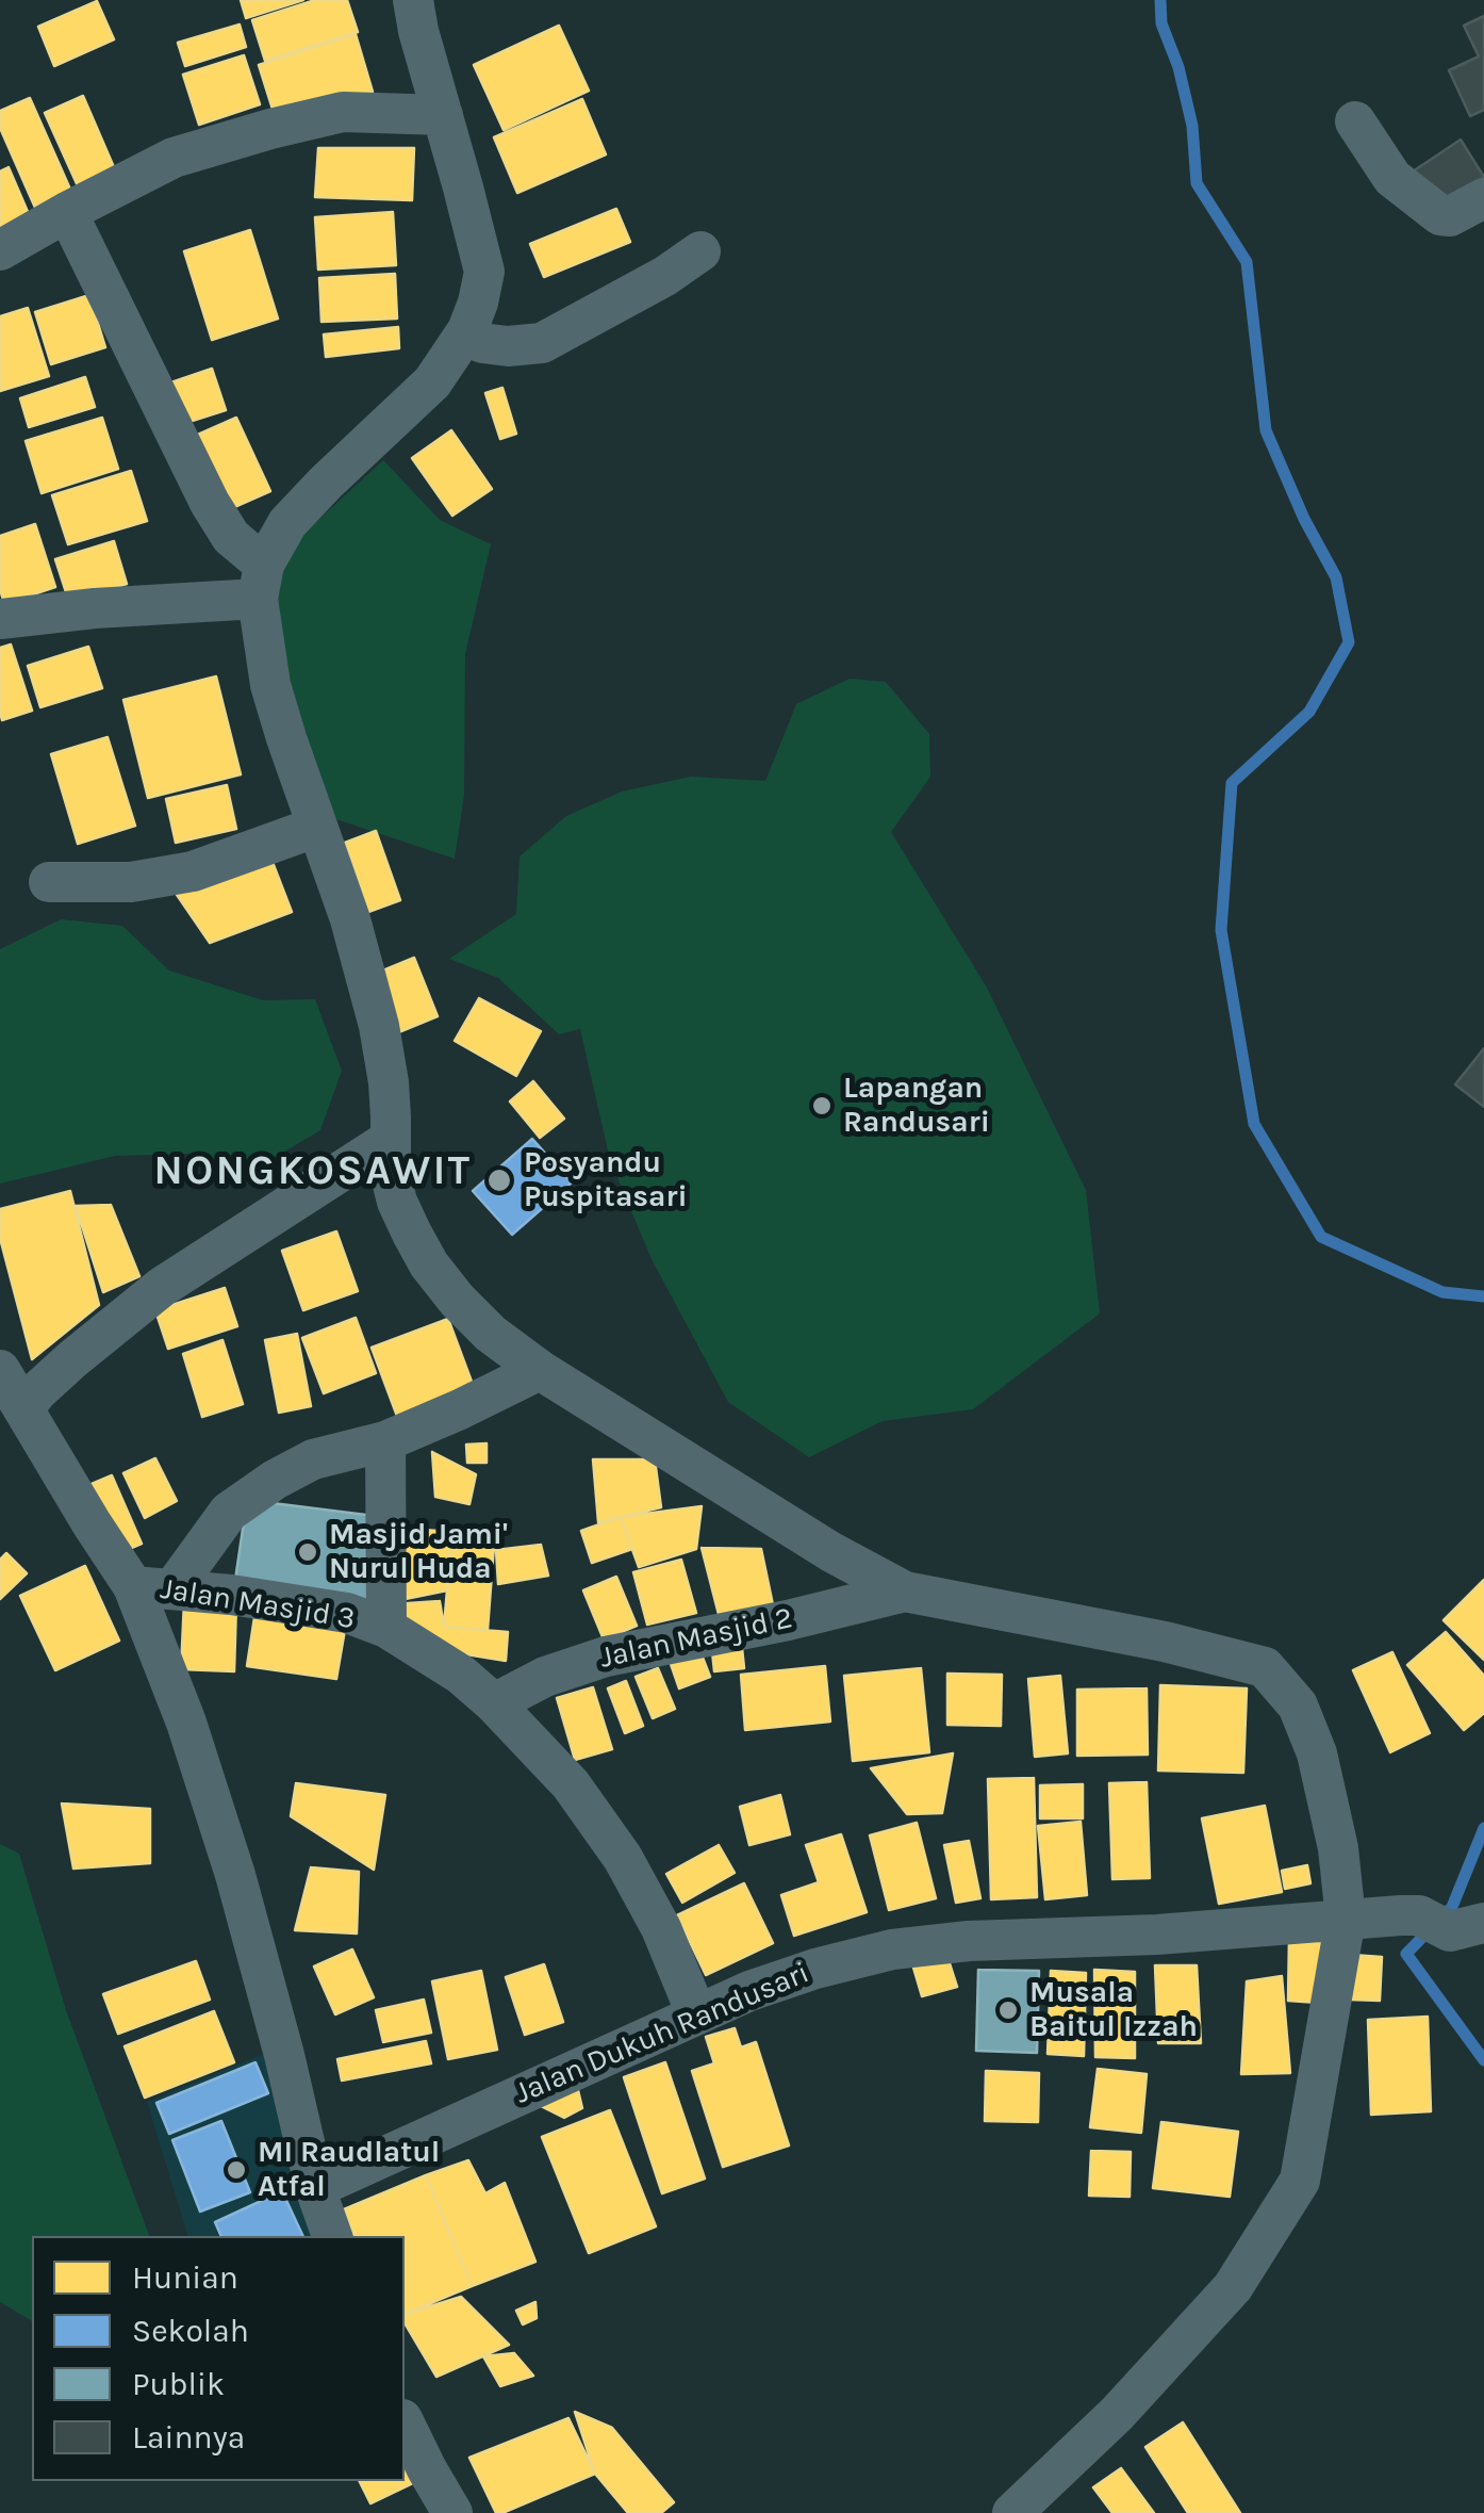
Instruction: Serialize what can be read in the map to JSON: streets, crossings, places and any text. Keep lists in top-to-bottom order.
{
  "streets": {
    "street": ["Jalan Masjid 3", "Jalan Masjid 2", "Jalan Dukuh Randusari"]
  },
  "crossings": [
    ["Jalan Masjid 3", "Jalan Masjid 2"],
    ["Jalan Masjid 3", "Jalan Dukuh Randusari"]
  ],
  "districts": ["NONGKOSAWIT"],
  "places": [
    "Lapangan Randusari",
    "Posyandu Puspitasari",
    "Masjid Jami' Nurul Huda",
    "Musala Baitul Izzah",
    "MI Raudlatul Atfal"
  ],
  "legend": [
    "Hunian",
    "Sekolah",
    "Publik",
    "Lainnya"
  ]
}
